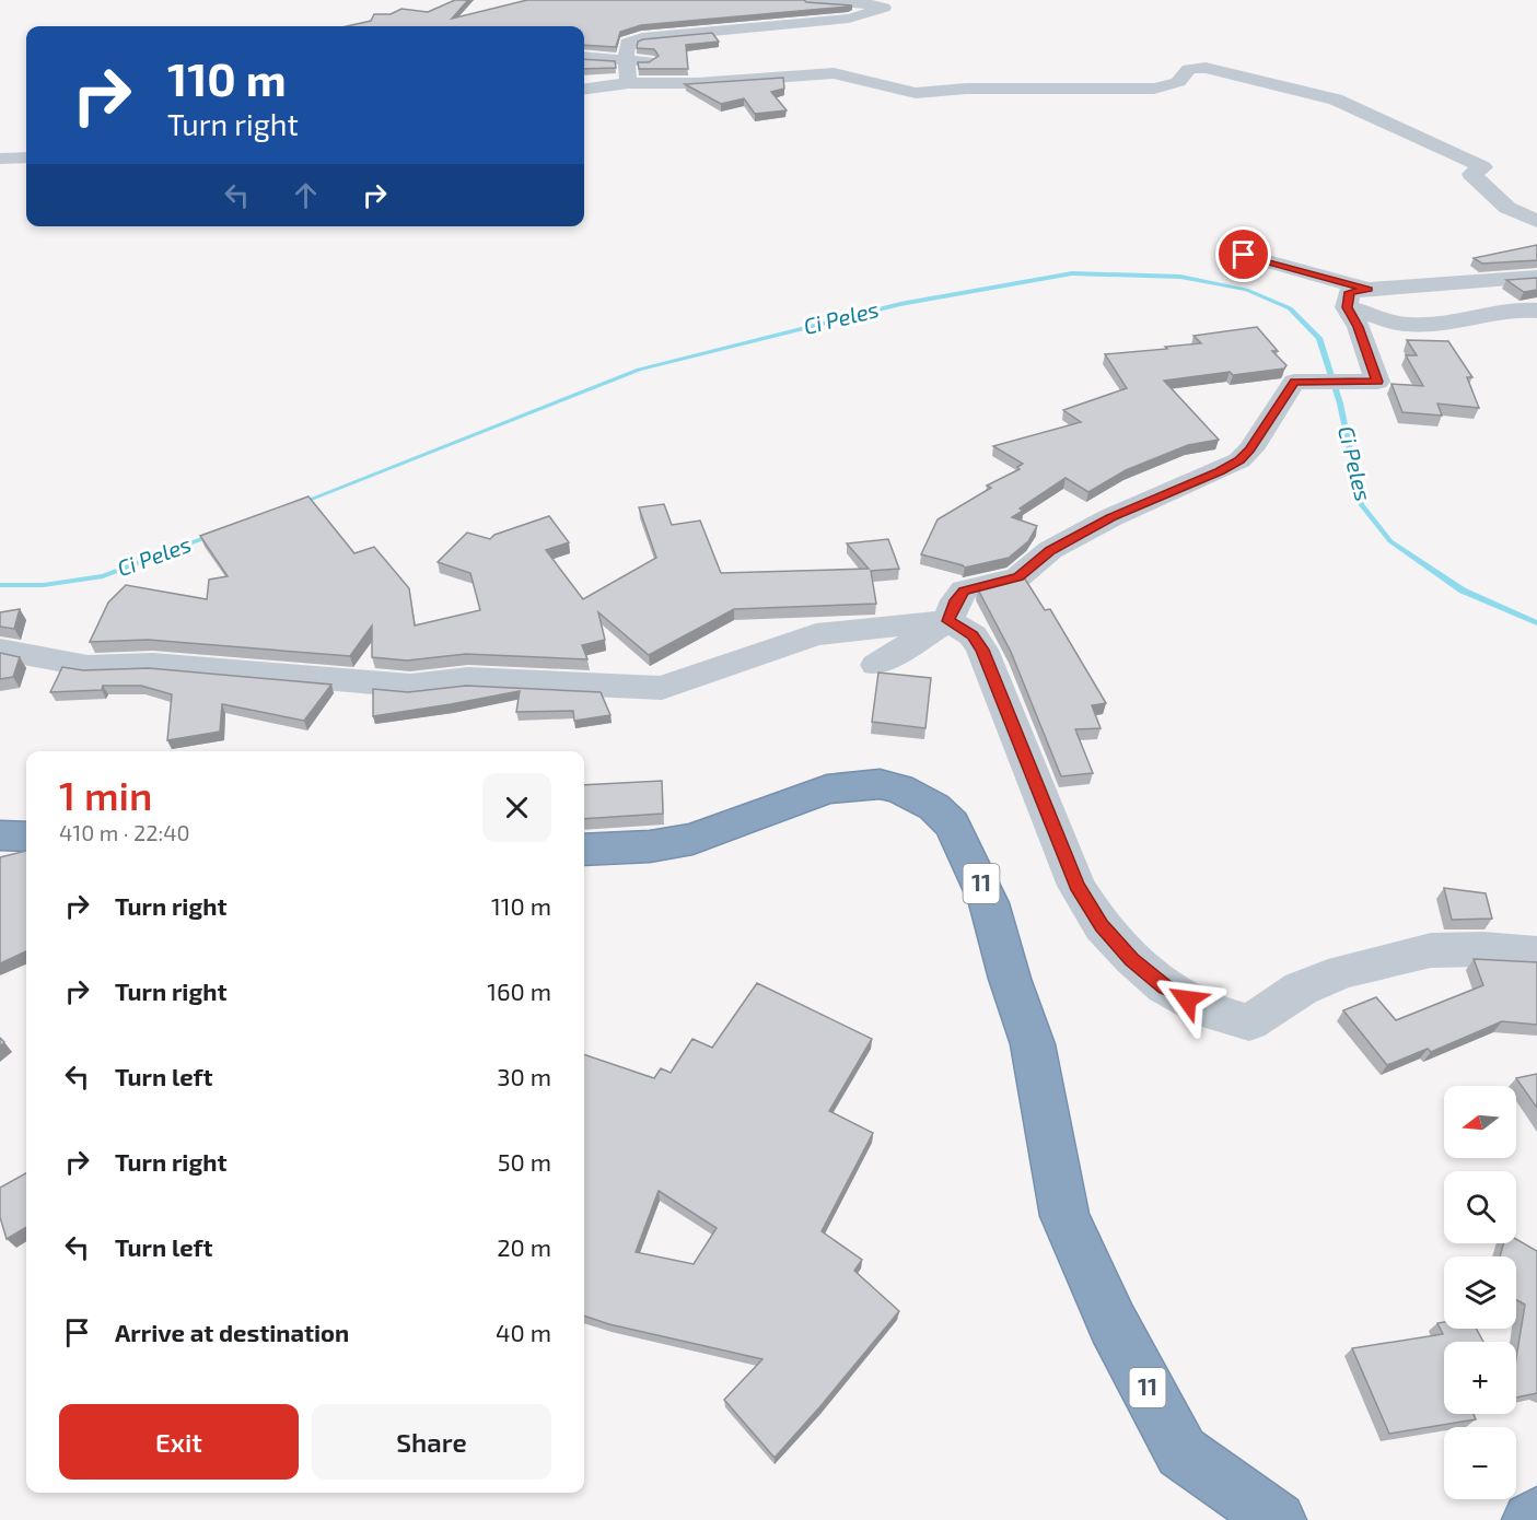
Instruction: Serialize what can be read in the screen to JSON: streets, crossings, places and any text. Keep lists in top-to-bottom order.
{
  "streets": {
    "highway": ["11"]
  },
  "water": ["Ci Peles"],
  "north": "left",
  "page": {
    "turn": ["110 m", "Turn right"],
    "heading": ["1 min", "410 m · 22:40"],
    "list": [
      {
        "name": "Turn right",
        "value": "110 m"
      },
      {
        "name": "Turn right",
        "value": "160 m"
      },
      {
        "name": "Turn left",
        "value": "30 m"
      },
      {
        "name": "Turn right",
        "value": "50 m"
      },
      {
        "name": "Turn left",
        "value": "20 m"
      },
      {
        "name": "Arrive at destination",
        "value": "40 m"
      }
    ],
    "map_buttons": ["+", "−"],
    "buttons": ["Exit", "Share"]
  }
}
